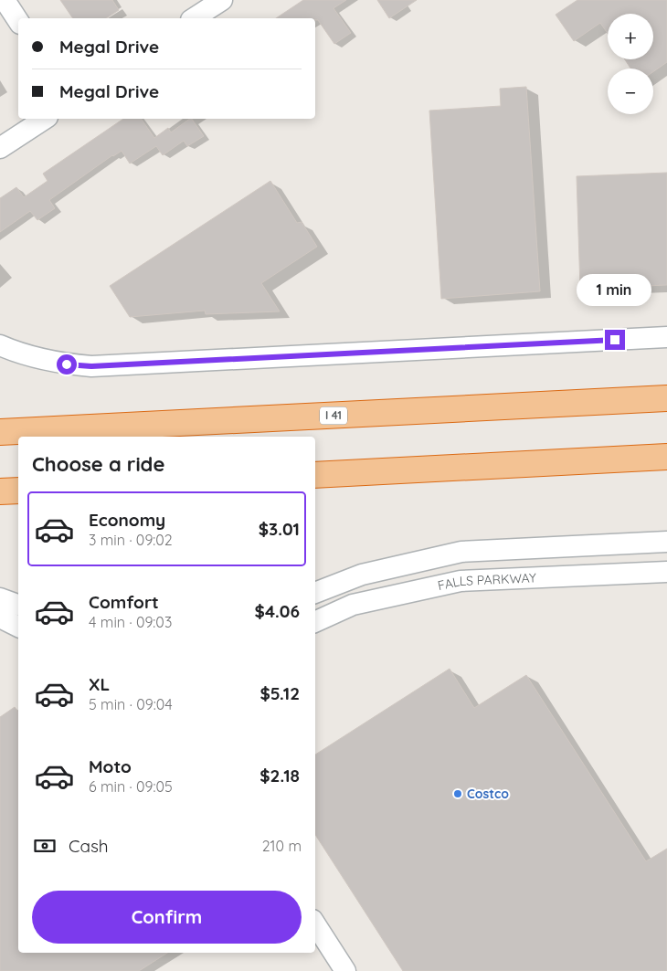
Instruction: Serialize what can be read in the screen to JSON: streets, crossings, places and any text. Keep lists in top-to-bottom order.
{
  "streets": {
    "highway": ["I 41"],
    "street": ["FALLS PARKWAY"]
  },
  "places": ["Costco"],
  "page": {
    "map_buttons": ["+", "−"],
    "banner": ["Megal Drive", "Megal Drive"],
    "bubble": "1 min",
    "heading": "Choose a ride",
    "list": [
      {
        "name": "Economy",
        "note": "3 min · 09:02",
        "value": "$3.01"
      },
      {
        "name": "Comfort",
        "note": "4 min · 09:03",
        "value": "$4.06"
      },
      {
        "name": "XL",
        "note": "5 min · 09:04",
        "value": "$5.12"
      },
      {
        "name": "Moto",
        "note": "6 min · 09:05",
        "value": "$2.18"
      }
    ],
    "pay": ["Cash", "210 m"],
    "buttons": "Confirm"
  }
}
